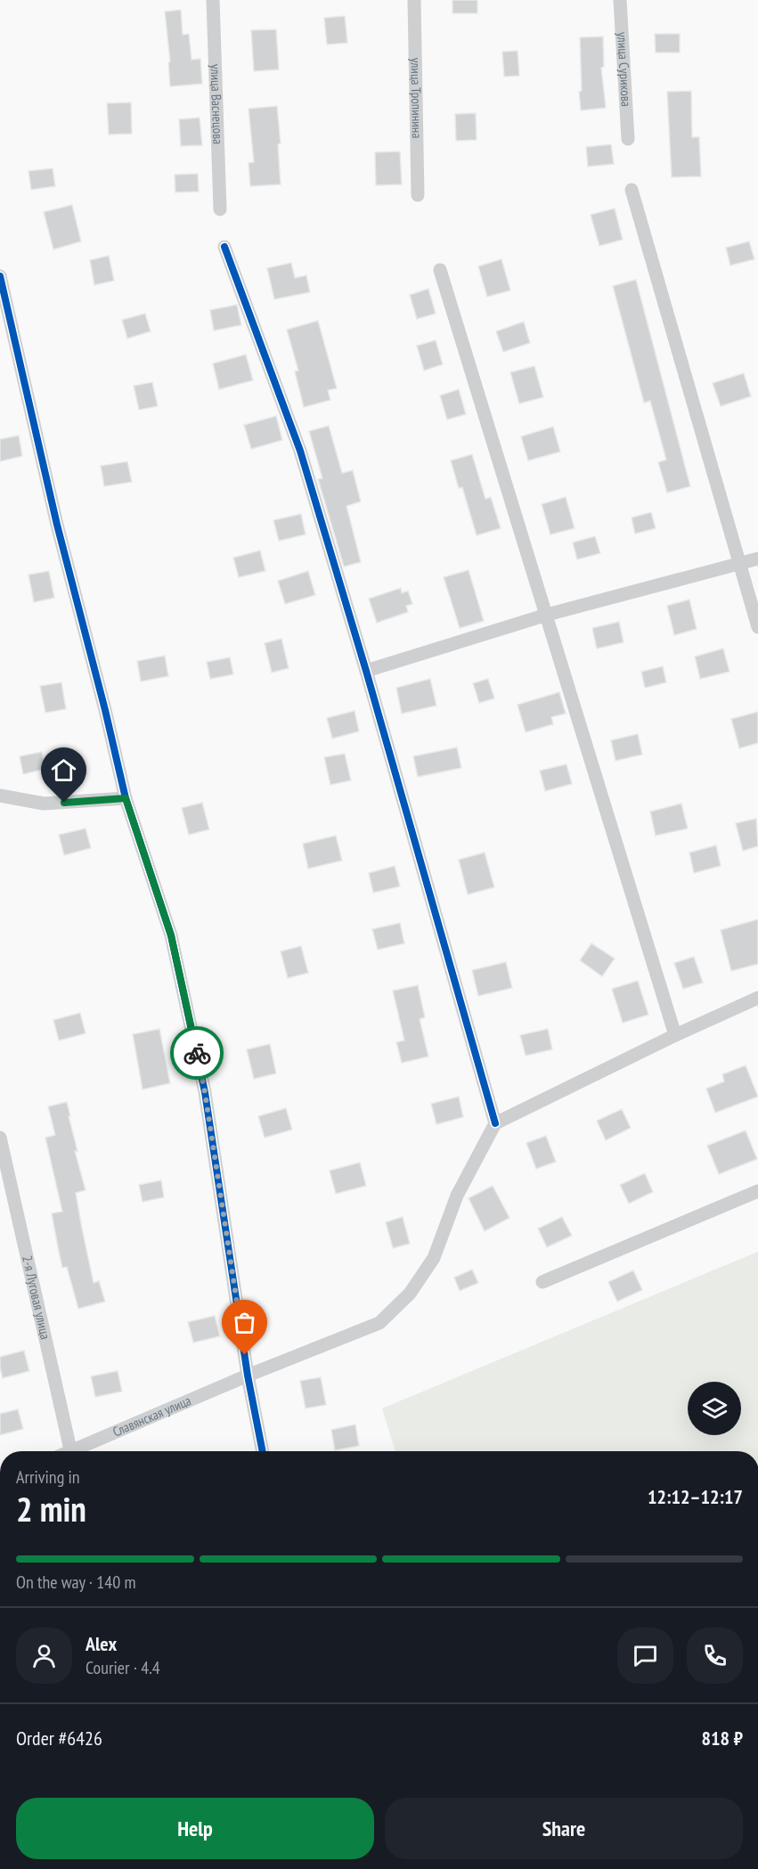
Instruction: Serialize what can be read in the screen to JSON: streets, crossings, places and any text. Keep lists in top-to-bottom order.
{
  "streets": {
    "street": [
      "улица Сурикова",
      "улица Тропинина",
      "улица Васнецова",
      "2-я Луговая улица",
      "Славянская улица"
    ]
  },
  "page": {
    "heading": ["2 min", "Arriving in", "12:12–12:17"],
    "panel": [
      "Alex",
      "Courier · 4.4",
      "Order #6426",
      "818 ₽"
    ],
    "bar": "On the way · 140 m",
    "buttons": ["Help", "Share"]
  }
}
